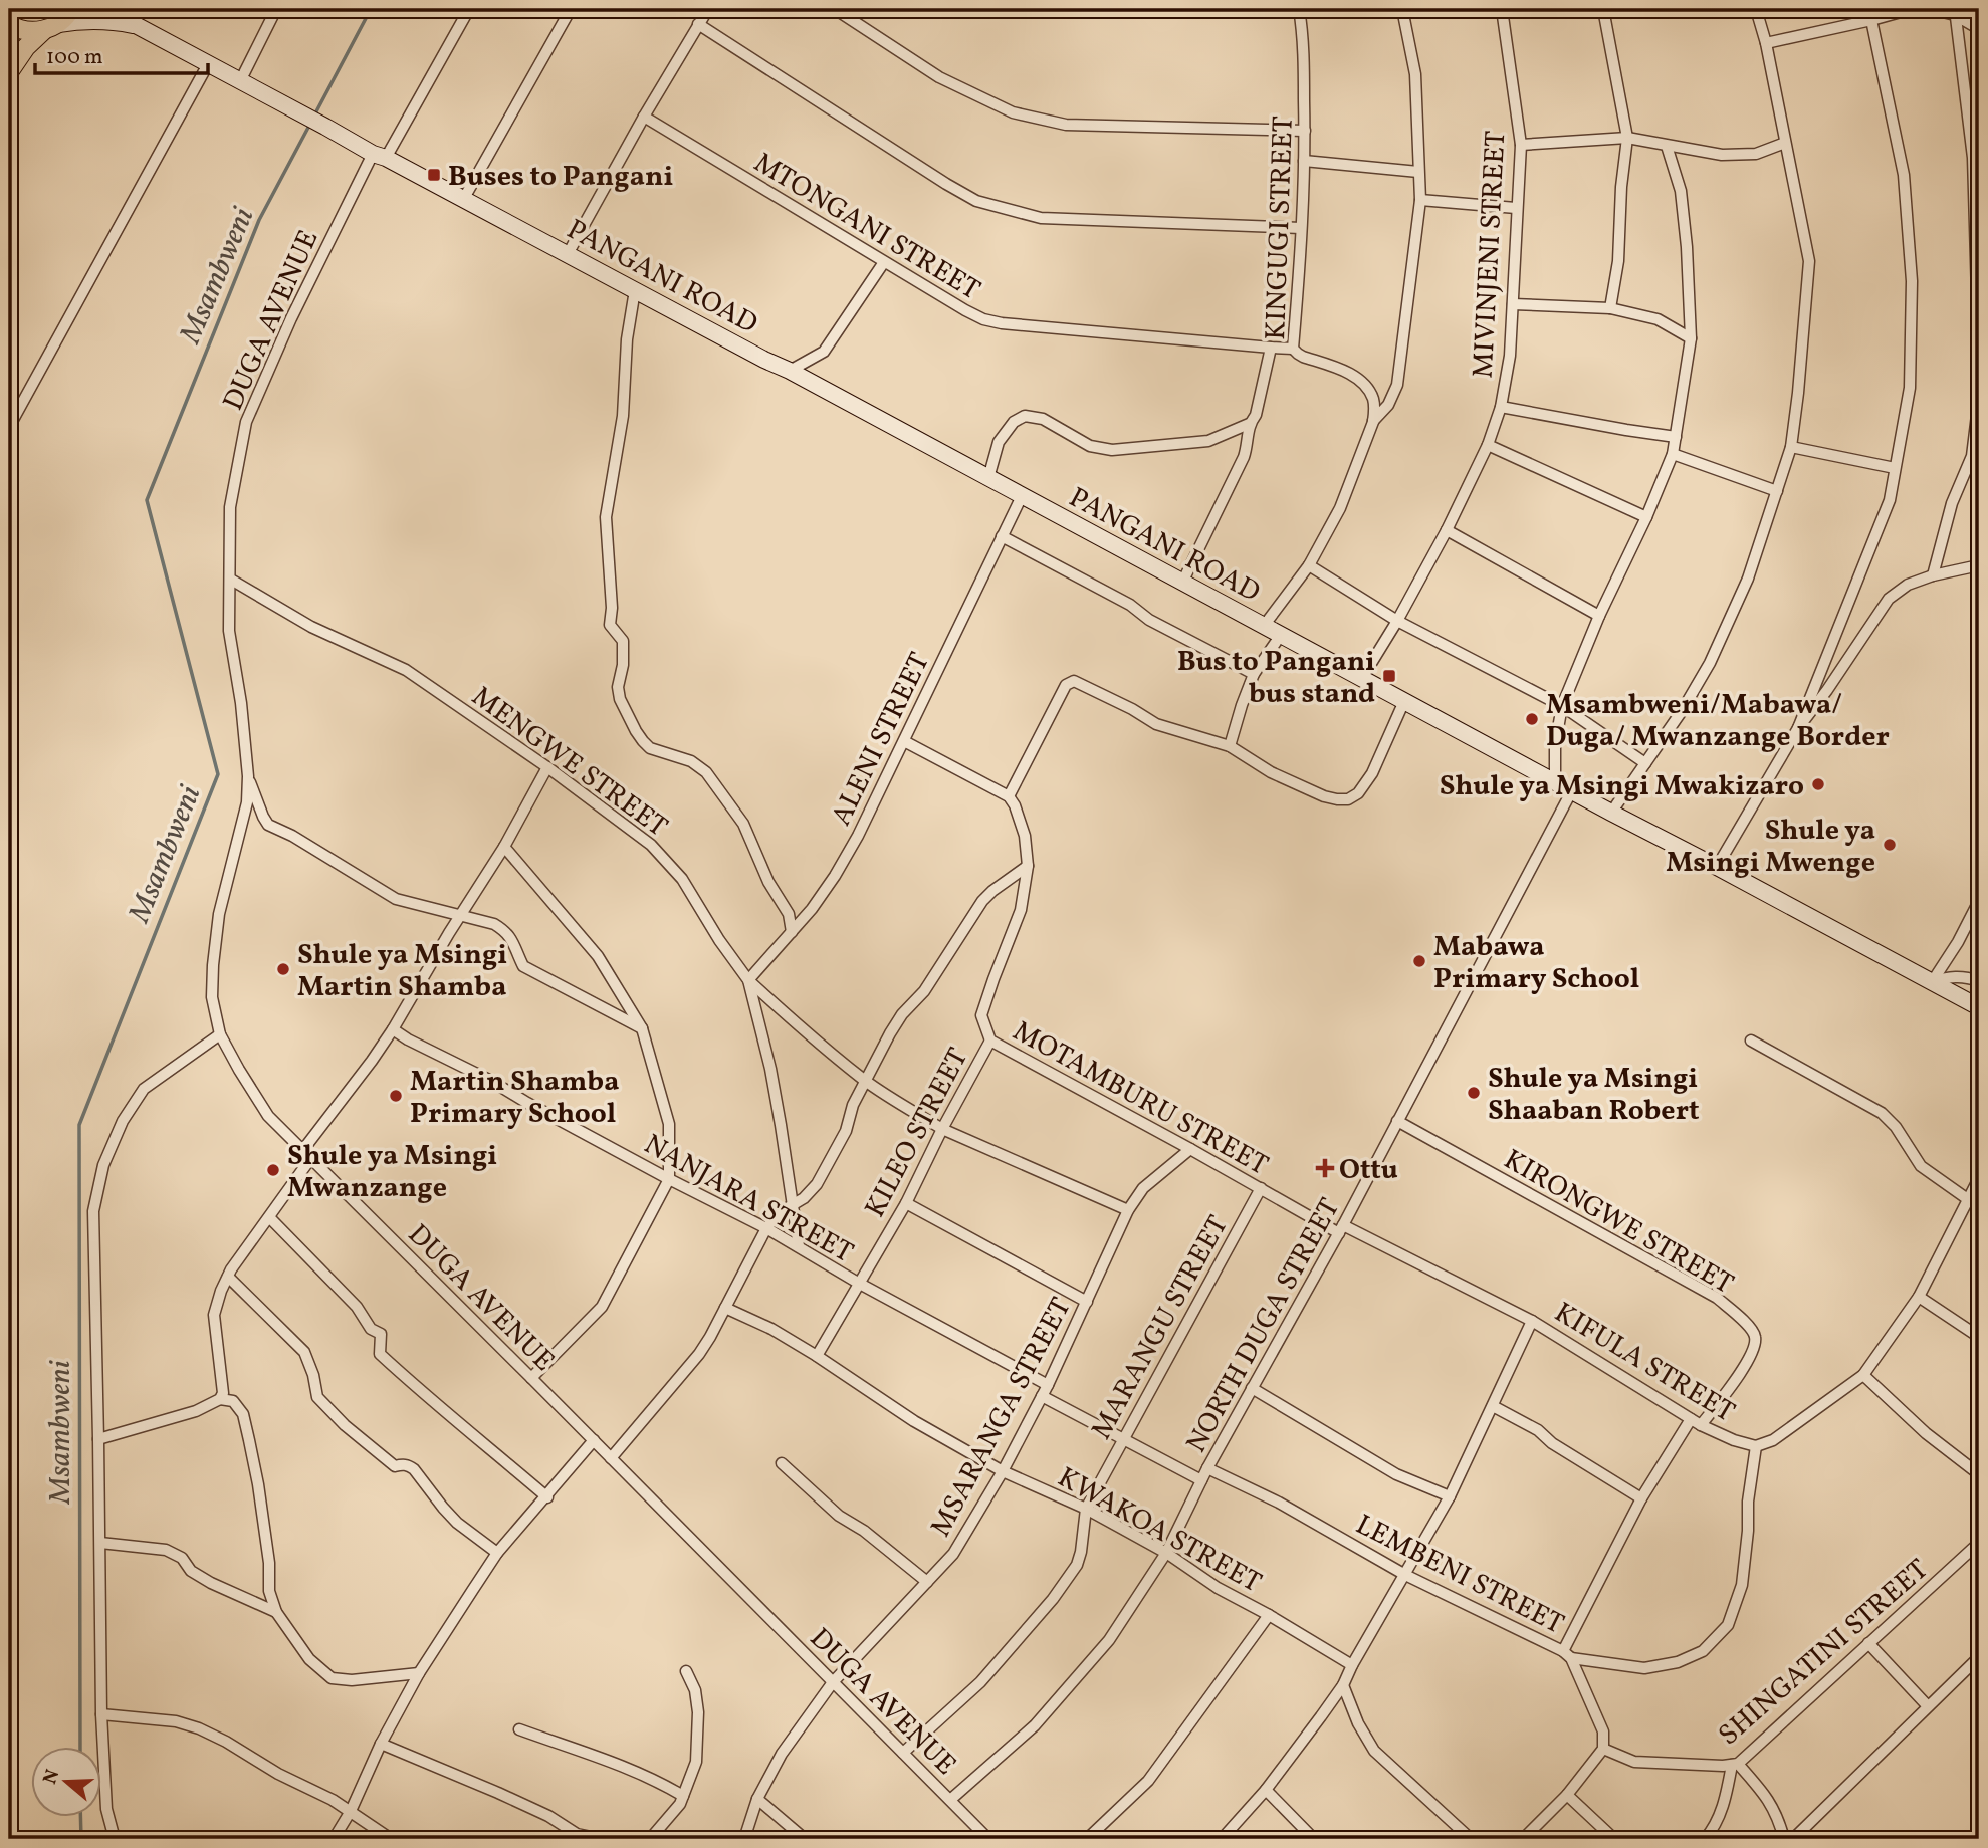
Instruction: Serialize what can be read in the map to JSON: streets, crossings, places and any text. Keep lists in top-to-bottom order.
{
  "streets": {
    "main road": ["PANGANI ROAD"],
    "street": [
      "MTONGANI STREET",
      "KINGUGI STREET",
      "MIVINJENI STREET",
      "DUGA AVENUE",
      "ALENI STREET",
      "MENGWE STREET",
      "MOTAMBURU STREET",
      "KILEO STREET",
      "NANJARA STREET",
      "KIRONGWE STREET",
      "NORTH DUGA STREET",
      "MARANGU STREET",
      "KIFULA STREET",
      "MSARANGA STREET",
      "KWAKOA STREET",
      "LEMBENI STREET",
      "SHINGATINI STREET"
    ]
  },
  "crossings": [
    ["MTONGANI STREET", "KINGUGI STREET"],
    ["MIVINJENI STREET", "PANGANI ROAD"],
    ["PANGANI ROAD", "DUGA AVENUE"],
    ["PANGANI ROAD", "ALENI STREET"],
    ["PANGANI ROAD", "NORTH DUGA STREET"],
    ["DUGA AVENUE", "MENGWE STREET"],
    ["DUGA AVENUE", "NORTH DUGA STREET"],
    ["DUGA AVENUE", "MARANGU STREET"],
    ["DUGA AVENUE", "MSARANGA STREET"],
    ["ALENI STREET", "MENGWE STREET"],
    ["MENGWE STREET", "NANJARA STREET"],
    ["MOTAMBURU STREET", "KILEO STREET"],
    ["MOTAMBURU STREET", "NORTH DUGA STREET"],
    ["MOTAMBURU STREET", "MARANGU STREET"],
    ["MOTAMBURU STREET", "KIFULA STREET"],
    ["MOTAMBURU STREET", "MSARANGA STREET"],
    ["KILEO STREET", "NANJARA STREET"],
    ["KILEO STREET", "KWAKOA STREET"],
    ["NANJARA STREET", "MSARANGA STREET"],
    ["KIRONGWE STREET", "NORTH DUGA STREET"],
    ["KIRONGWE STREET", "KIFULA STREET"],
    ["KIRONGWE STREET", "LEMBENI STREET"],
    ["NORTH DUGA STREET", "KIFULA STREET"],
    ["NORTH DUGA STREET", "KWAKOA STREET"],
    ["NORTH DUGA STREET", "LEMBENI STREET"],
    ["MARANGU STREET", "KWAKOA STREET"],
    ["MSARANGA STREET", "KWAKOA STREET"],
    ["LEMBENI STREET", "SHINGATINI STREET"]
  ],
  "water": ["Msambweni"],
  "places": {
    "transit": ["Buses to Pangani", "Bus to Pangani bus stand"],
    "other": [
      "Msambweni/Mabawa/ Duga/ Mwanzange Border",
      "Shule ya Msingi Mwakizaro",
      "Shule ya Msingi Mwenge",
      "Mabawa Primary School",
      "Shule ya Msingi Martin Shamba",
      "Shule ya Msingi Shaaban Robert",
      "Martin Shamba Primary School",
      "Shule ya Msingi Mwanzange"
    ],
    "health": ["Ottu"]
  },
  "scale_bar": "100 m",
  "north": "left"
}
